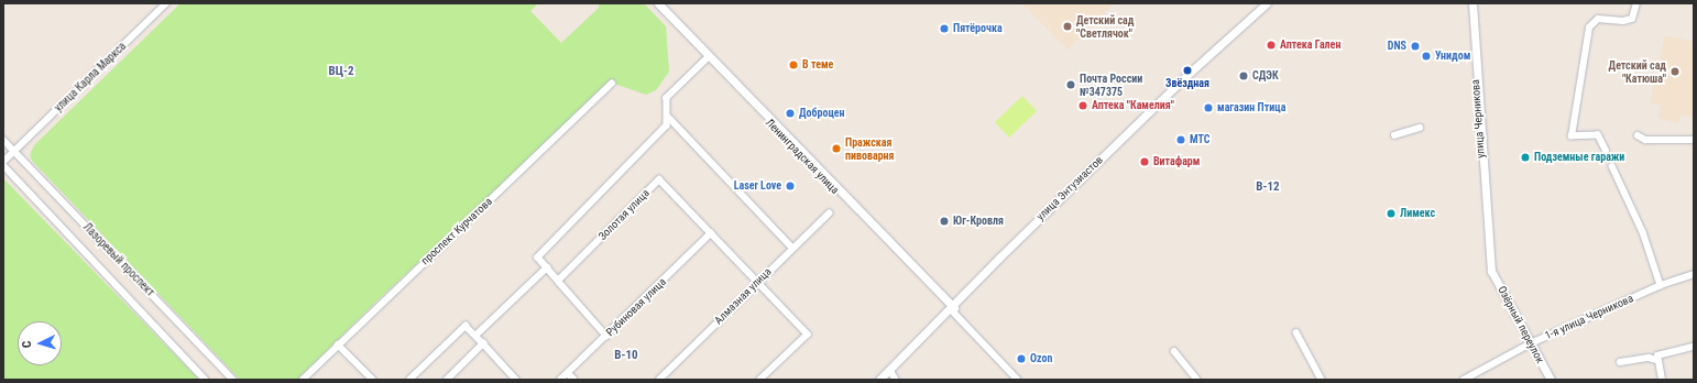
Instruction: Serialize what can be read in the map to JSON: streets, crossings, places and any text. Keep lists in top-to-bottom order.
{
  "streets": {
    "street": [
      "улица Карла Маркса",
      "улица Черникова",
      "Ленинградская улица",
      "улица Энтузиастов",
      "Золотая улица",
      "проспект Курчатова",
      "Лазоревый проспект",
      "Алмазная улица",
      "Рубиновая улица",
      "1-я улица Черникова",
      "Озёрный переулок"
    ]
  },
  "crossings": [
    ["улица Карла Маркса", "Лазоревый проспект"],
    ["улица Черникова", "Озёрный переулок"],
    ["Ленинградская улица", "улица Энтузиастов"],
    ["Золотая улица", "Рубиновая улица"],
    ["1-я улица Черникова", "Озёрный переулок"]
  ],
  "districts": ["ВЦ-2", "В-12", "В-10"],
  "places": [
    "Детский сад \"Светлячок\"",
    "Пятёрочка",
    "Аптека Гален",
    "DNS",
    "Унидом",
    "В теме",
    "Звёздная",
    "Детский сад \"Катюша\"",
    "СДЭК",
    "Почта России №347375",
    "Аптека \"Камелия\"",
    "магазин Птица",
    "Доброцен",
    "МТС",
    "Пражская пивоварня",
    "Подземные гаражи",
    "Витафарм",
    "Laser Love",
    "Лимекс",
    "Юг-Кровля",
    "Ozon"
  ],
  "north": "left"
}
